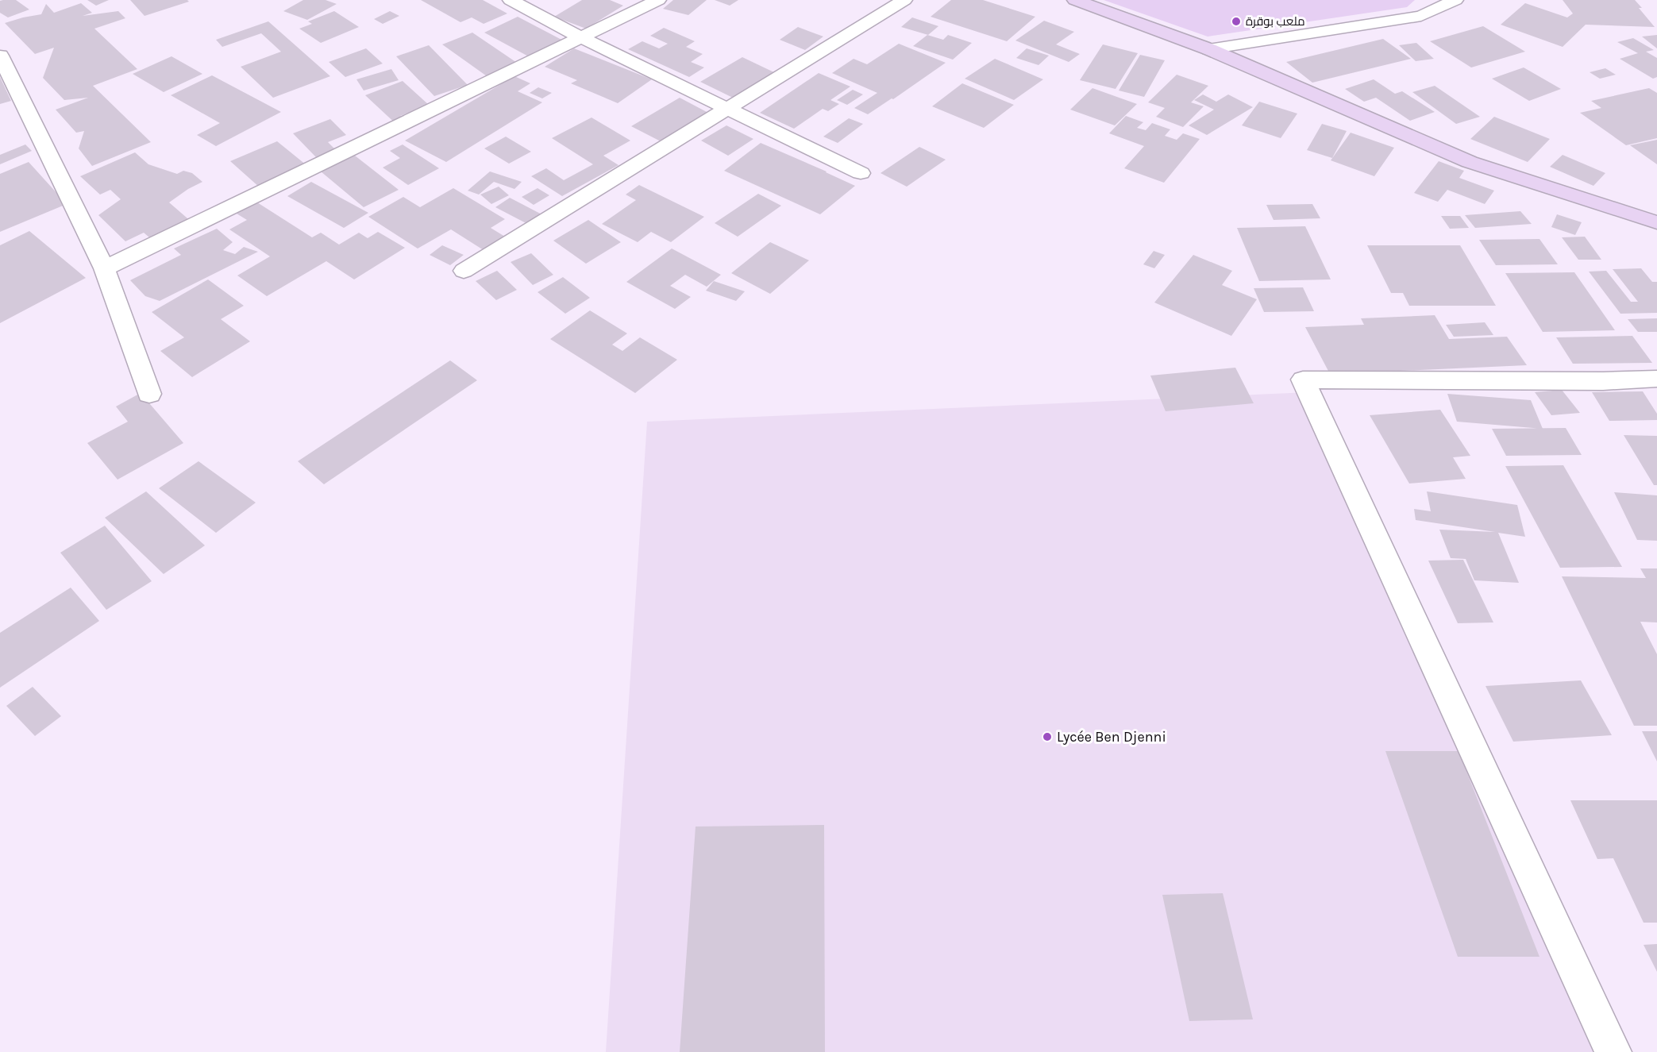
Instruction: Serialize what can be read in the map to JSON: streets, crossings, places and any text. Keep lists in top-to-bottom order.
{
  "places": ["ملعب بوقرة", "Lycée Ben Djenni"]
}
